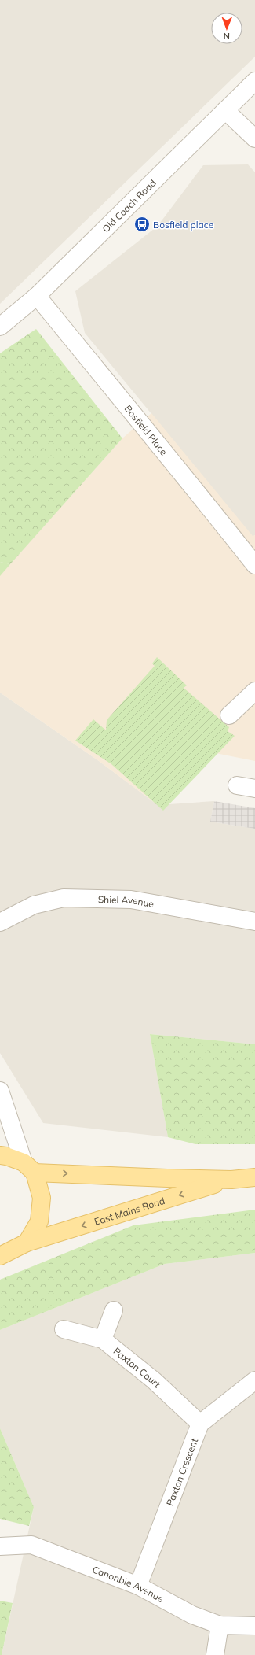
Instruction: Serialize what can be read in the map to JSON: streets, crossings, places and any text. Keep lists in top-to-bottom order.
{
  "streets": {
    "main road": ["East Mains Road"],
    "street": [
      "Old Coach Road",
      "Bosfield Place",
      "Shiel Avenue",
      "Paxton Court",
      "Paxton Crescent",
      "Canonbie Avenue"
    ]
  },
  "crossings": [
    ["Old Coach Road", "Bosfield Place"],
    ["Paxton Court", "Paxton Crescent"],
    ["Paxton Crescent", "Canonbie Avenue"]
  ],
  "places": {
    "bus stop": ["Bosfield place"]
  },
  "north": "bottom"
}
